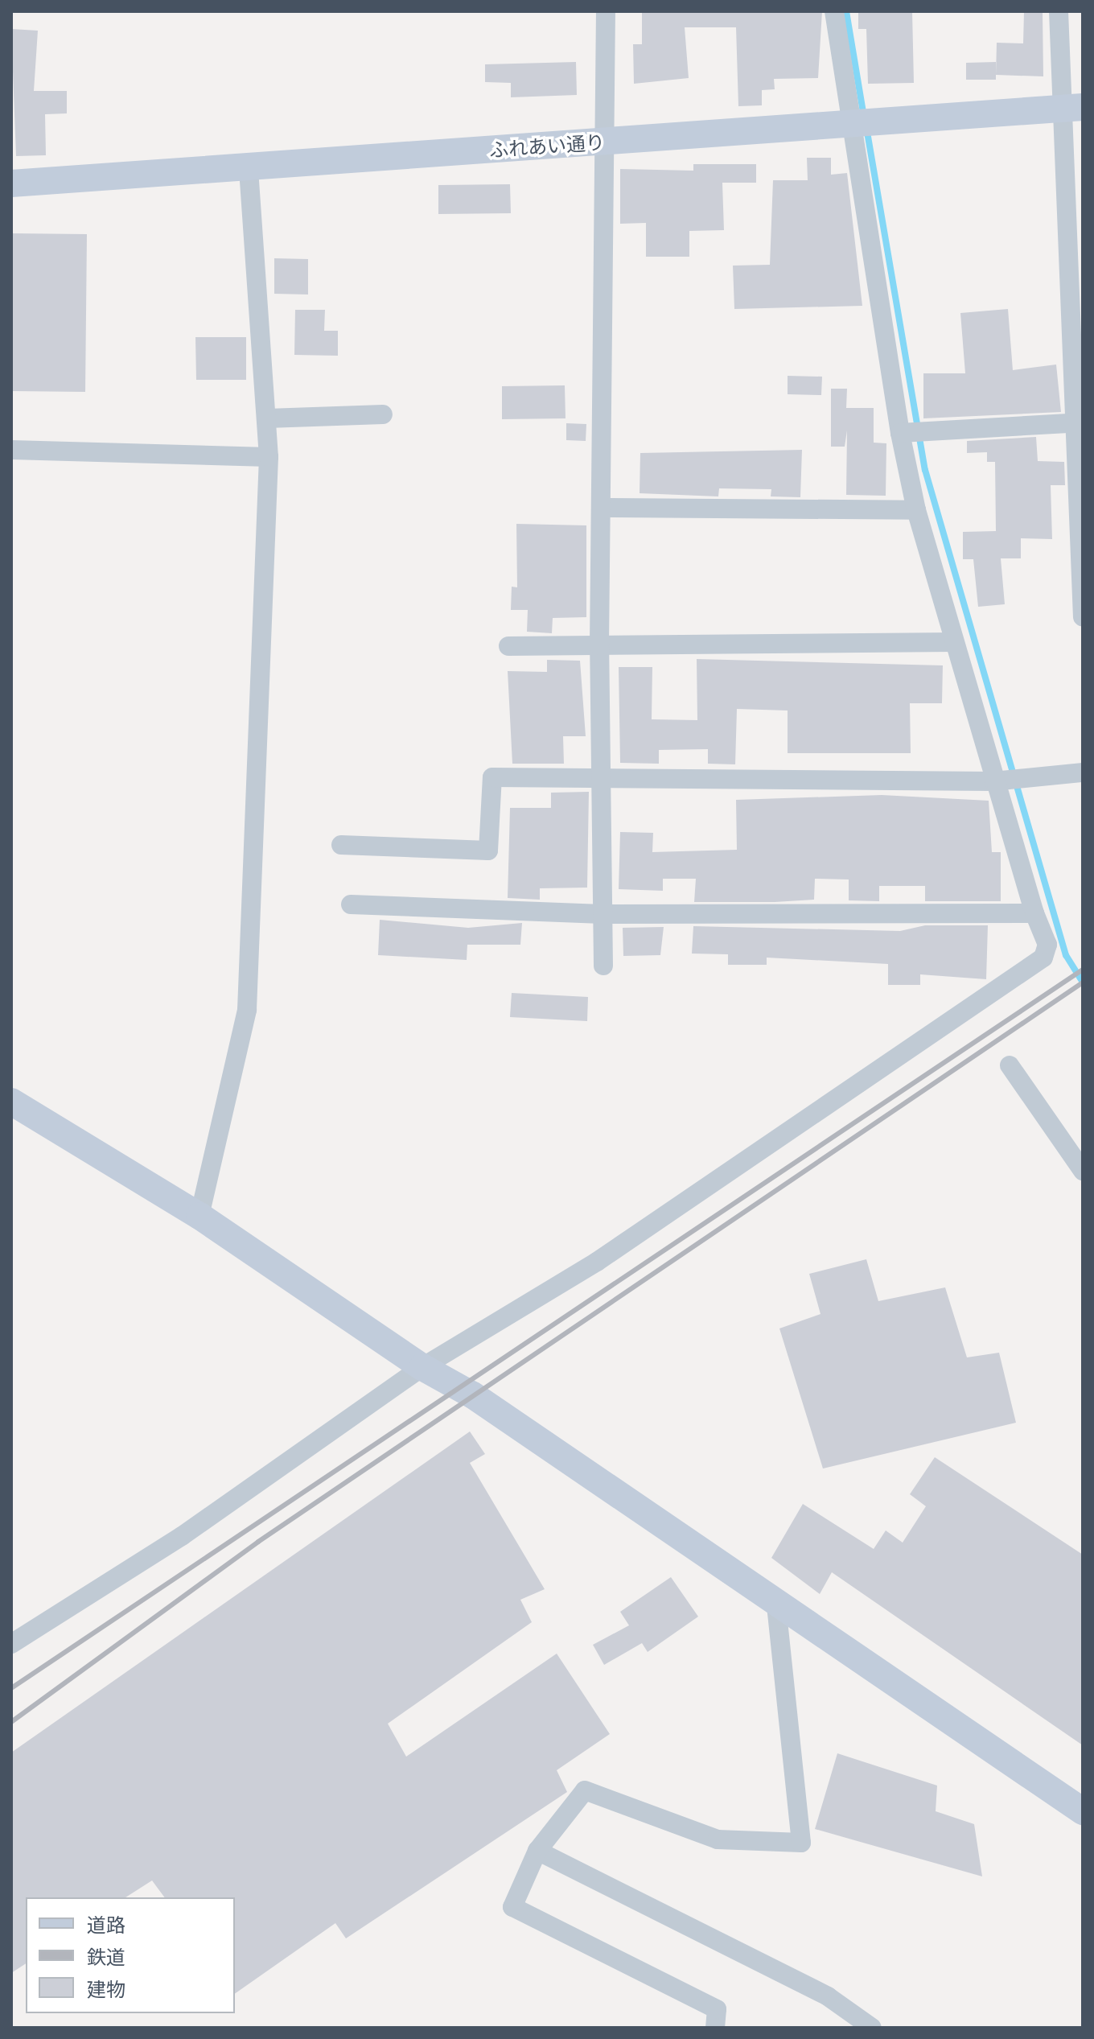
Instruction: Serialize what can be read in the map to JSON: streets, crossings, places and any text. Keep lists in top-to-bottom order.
{
  "streets": {
    "street": ["ふれあい通り"]
  },
  "legend": ["道路", "鉄道", "建物"]
}
